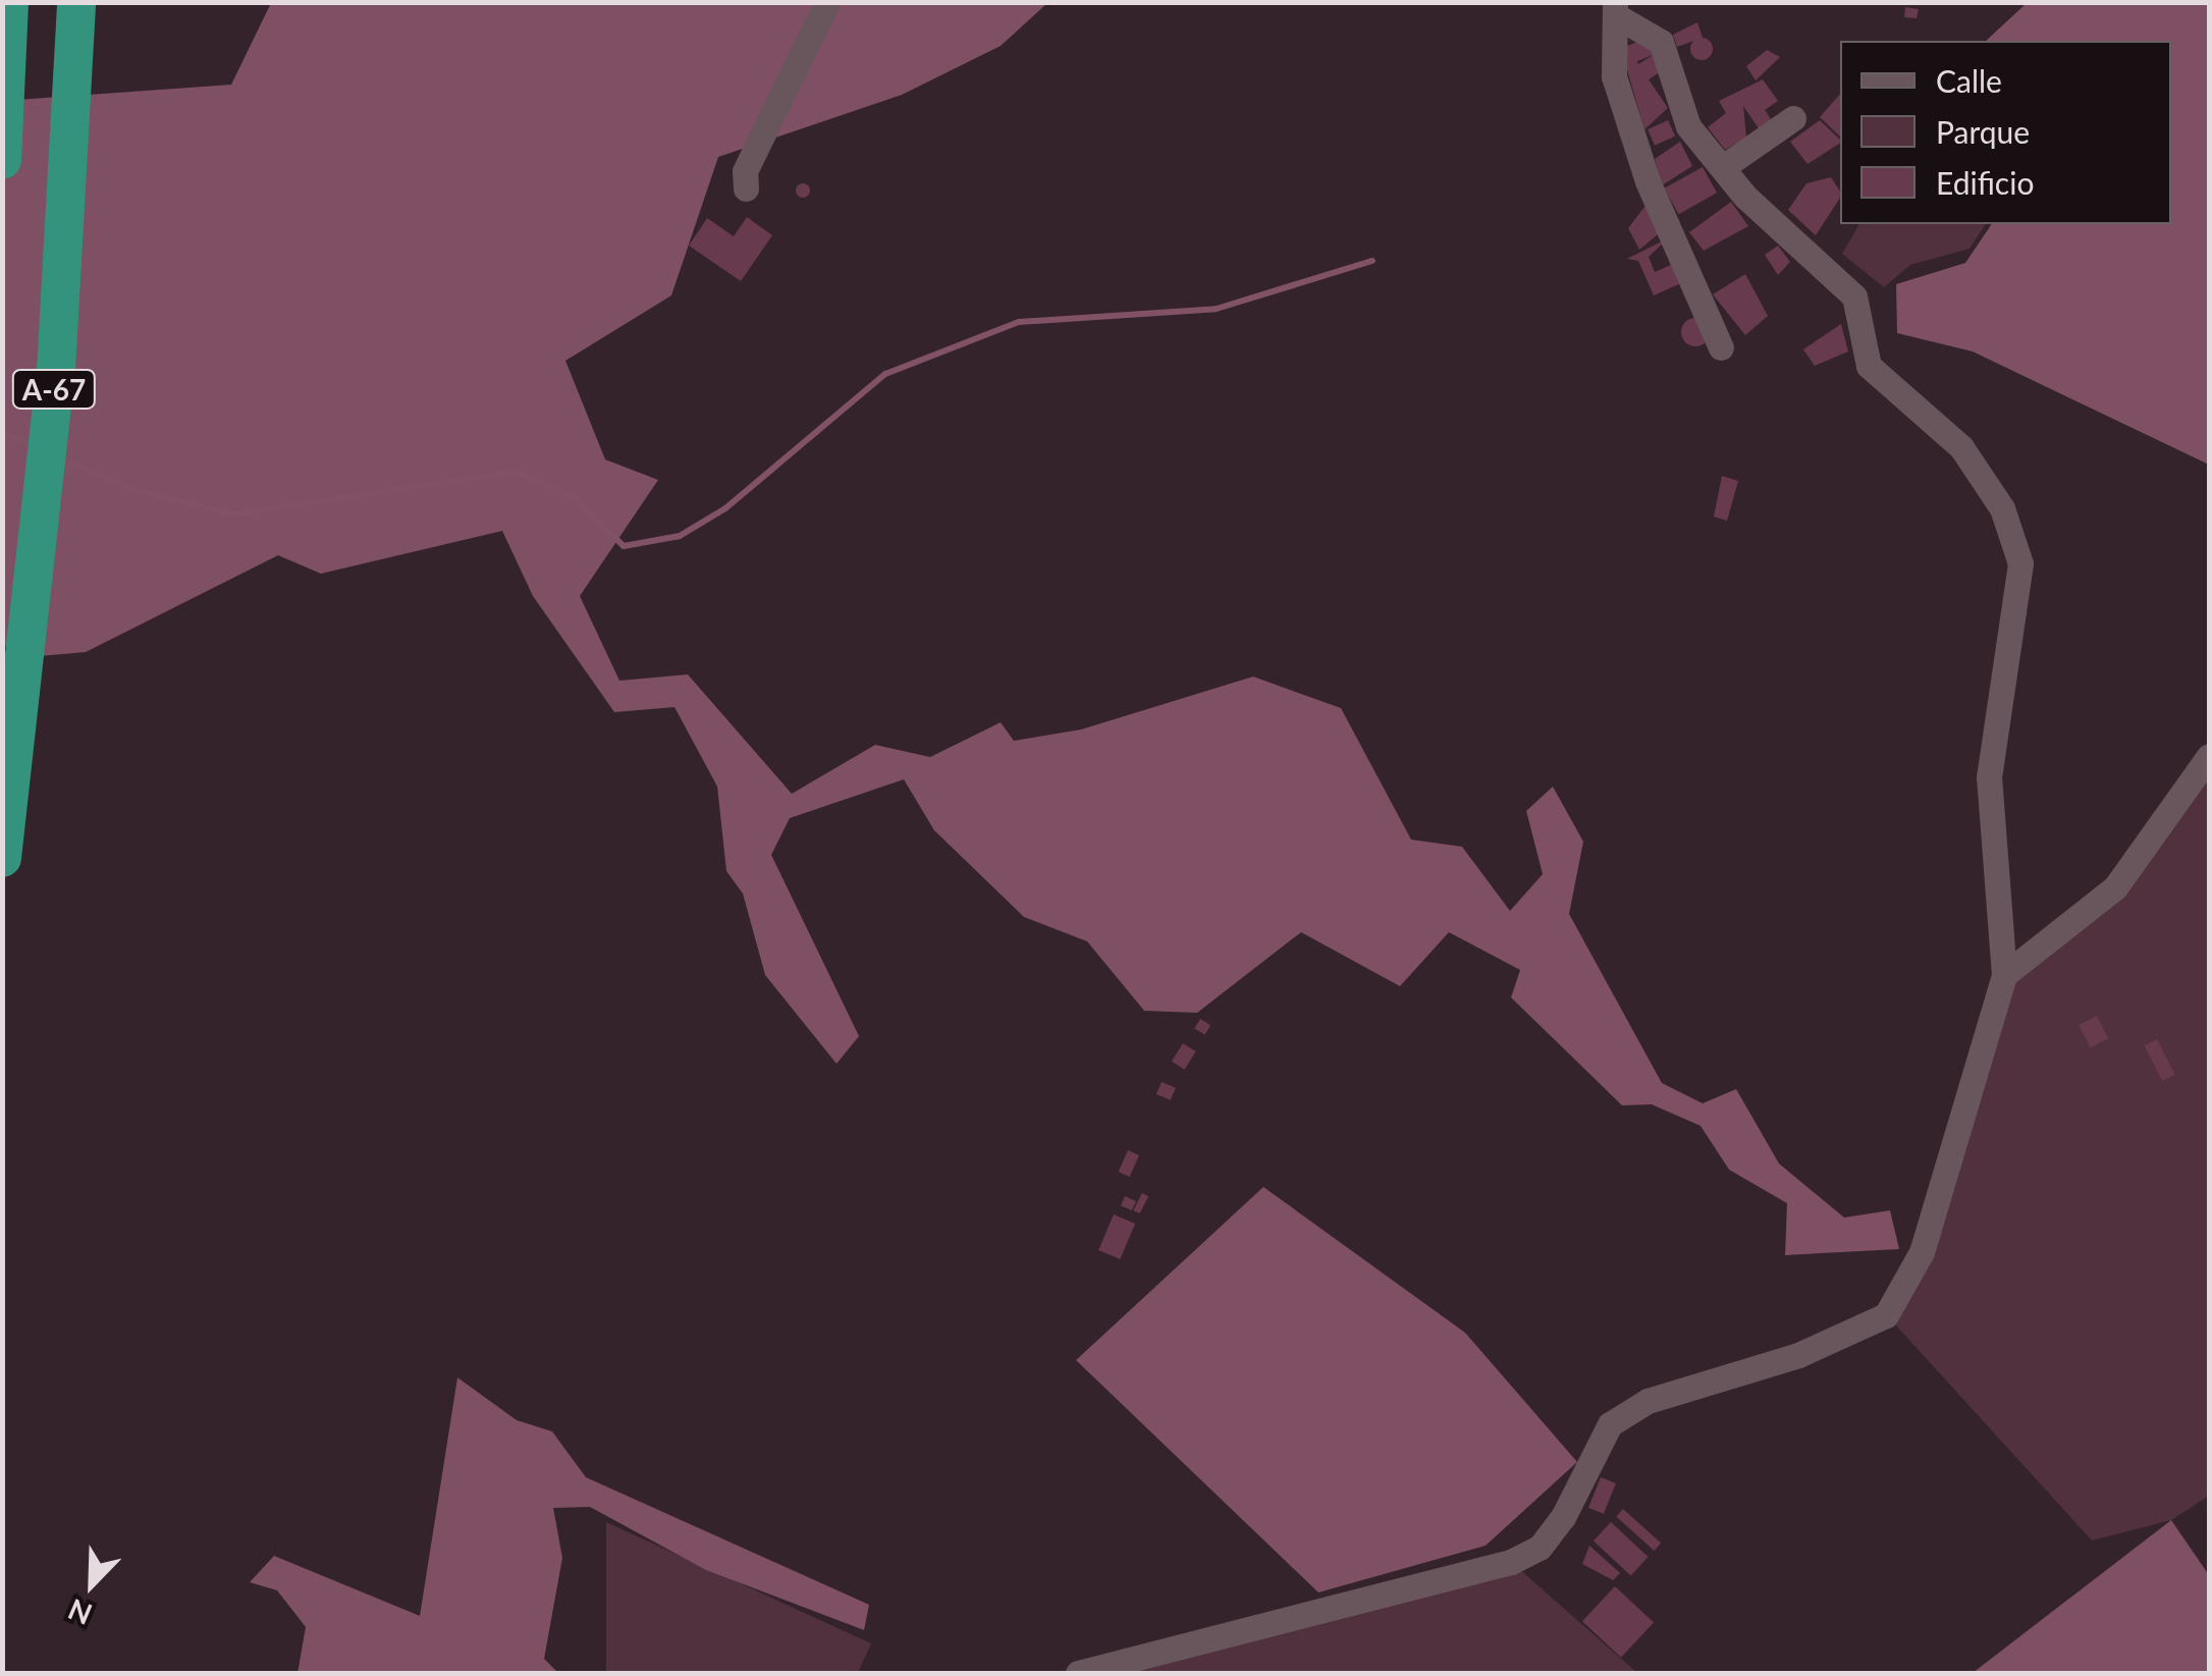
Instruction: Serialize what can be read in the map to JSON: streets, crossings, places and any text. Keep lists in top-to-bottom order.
{
  "streets": {
    "highway": ["A-67"]
  },
  "legend": ["Calle", "Parque", "Edificio"],
  "north": "bottom left"
}
